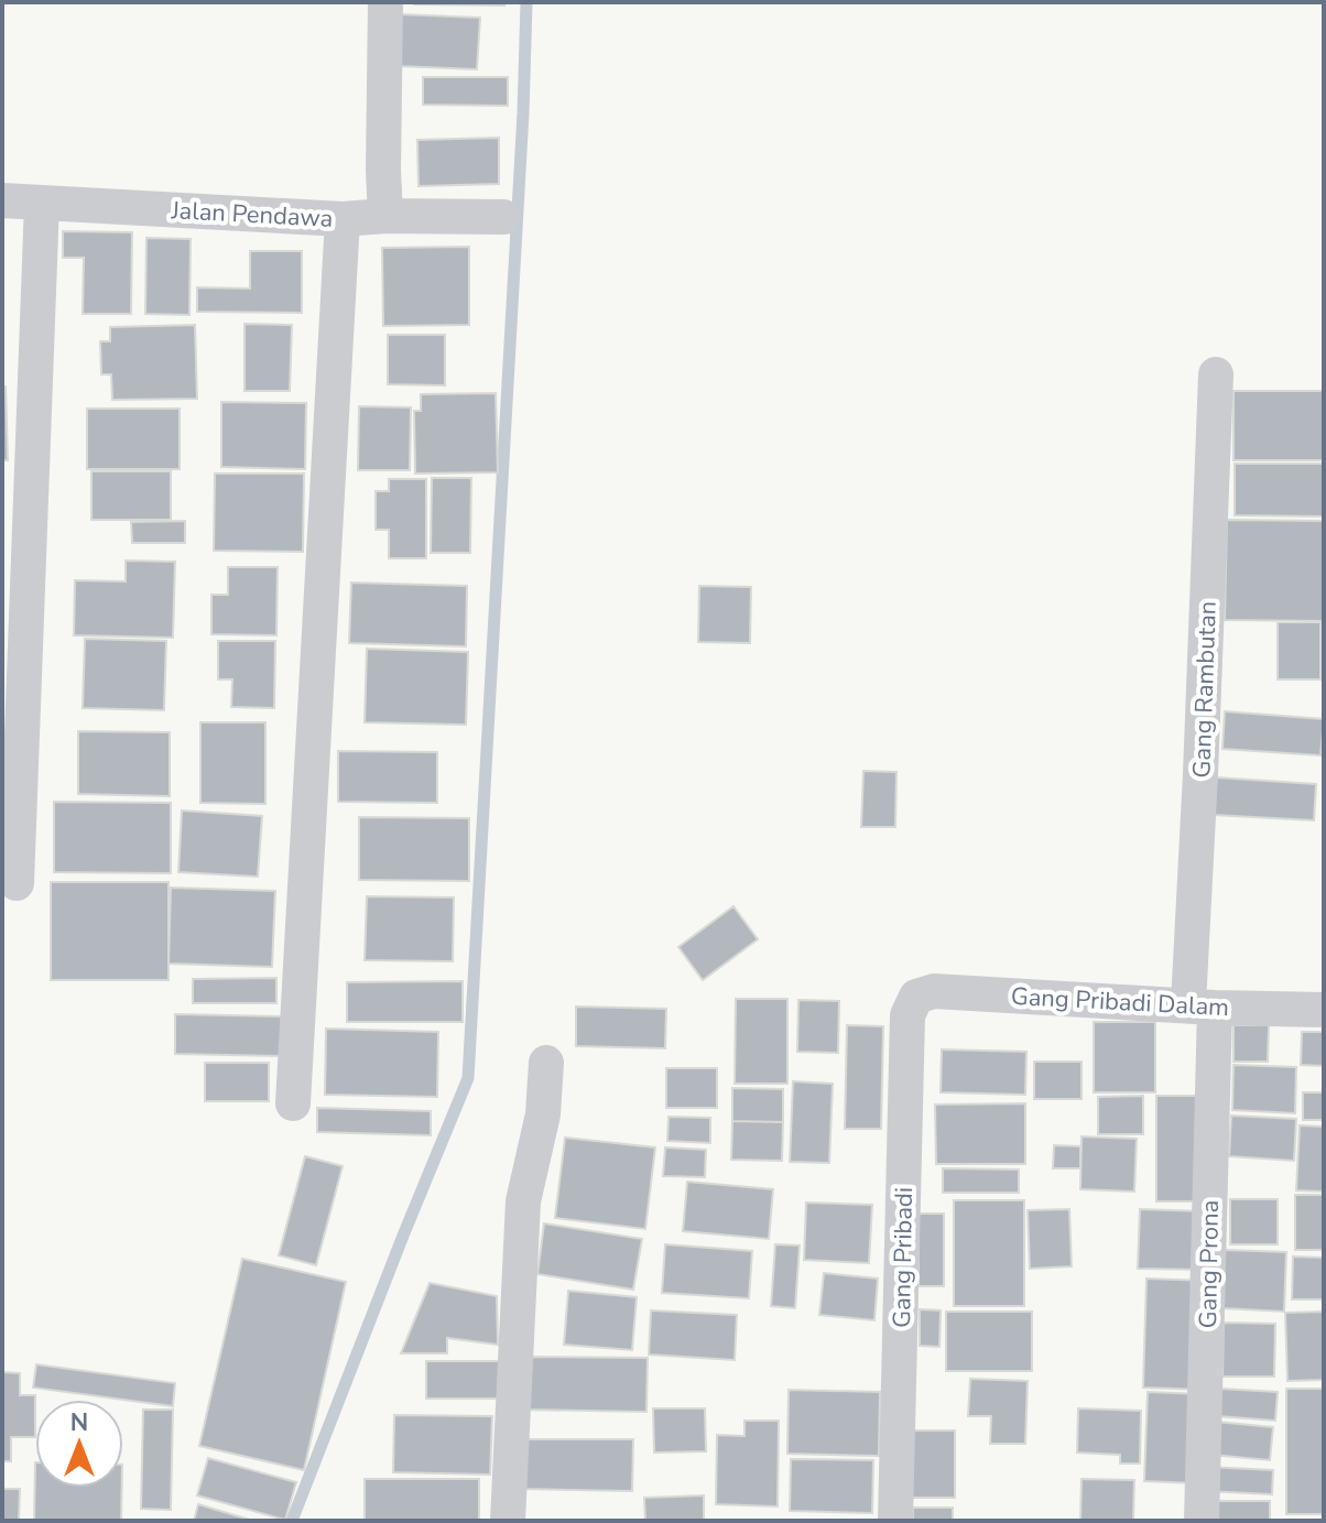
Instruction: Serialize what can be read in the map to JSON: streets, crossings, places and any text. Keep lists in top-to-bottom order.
{
  "streets": {
    "street": [
      "Jalan Pendawa",
      "Gang Rambutan",
      "Gang Pribadi Dalam",
      "Gang Pribadi",
      "Gang Prona"
    ]
  },
  "crossings": [
    ["Gang Rambutan", "Gang Pribadi Dalam"],
    ["Gang Rambutan", "Gang Prona"],
    ["Gang Pribadi Dalam", "Gang Pribadi"],
    ["Gang Pribadi Dalam", "Gang Prona"]
  ],
  "north": "top"
}
